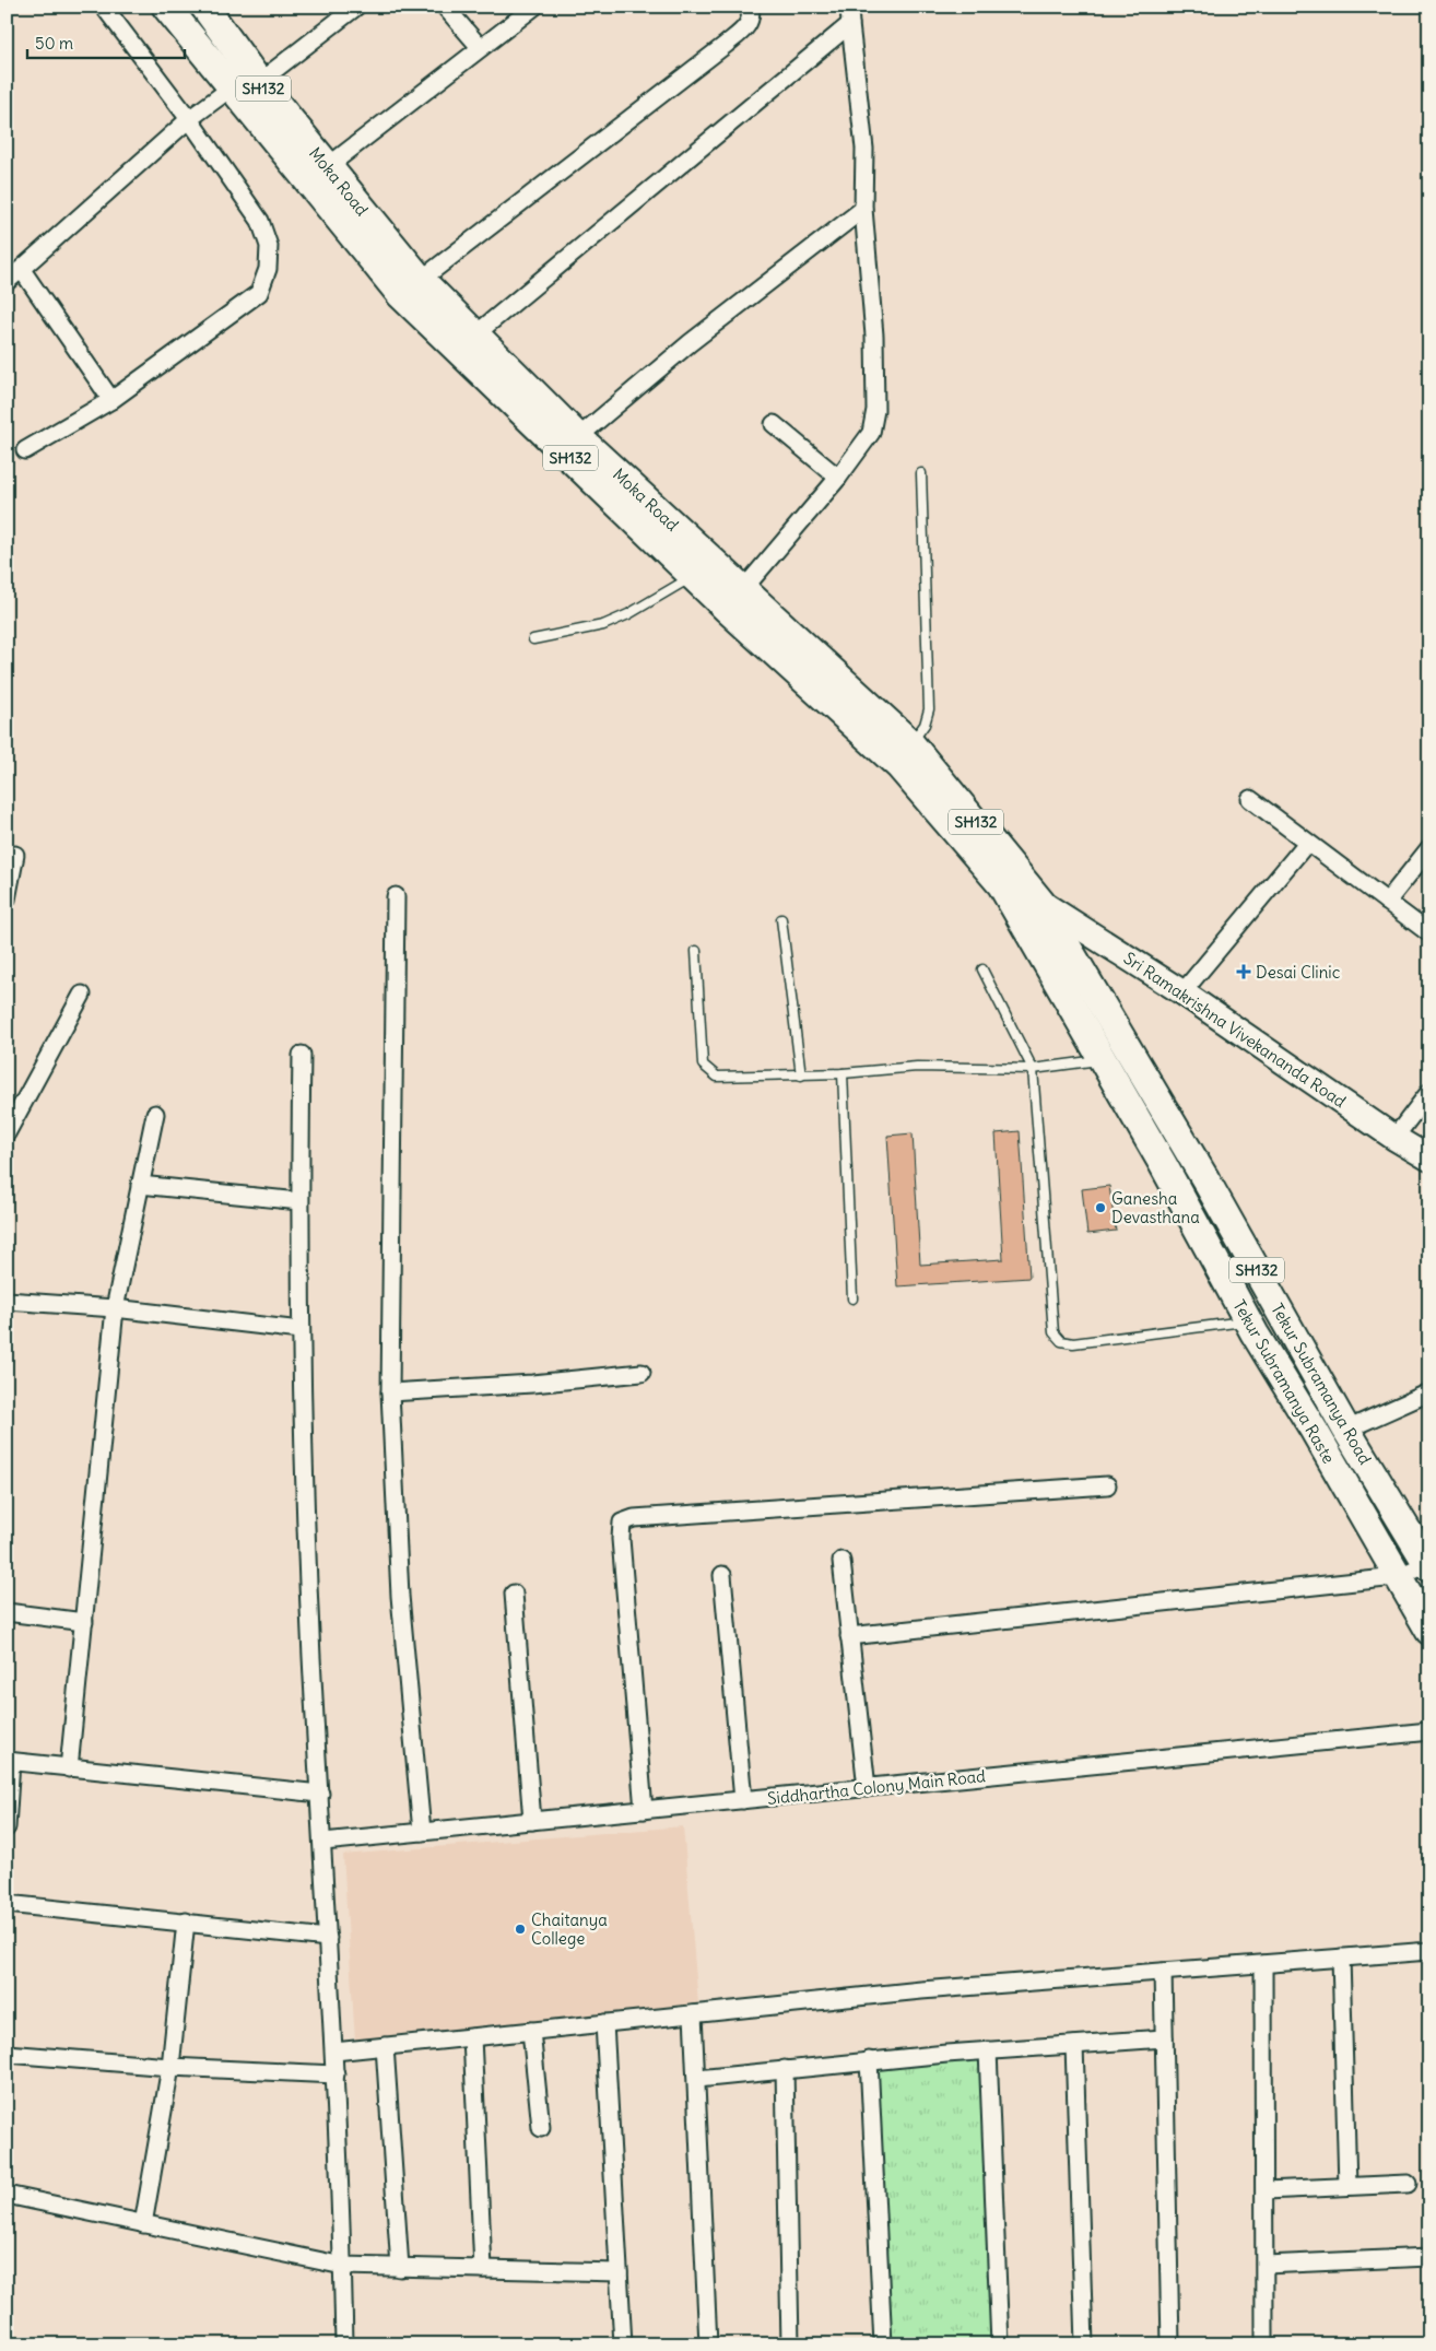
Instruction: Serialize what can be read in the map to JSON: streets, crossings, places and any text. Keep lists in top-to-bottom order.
{
  "streets": {
    "main road": [
      "SH132",
      "Moka Road",
      "Sri Ramakrishna Vivekananda Road",
      "Tekur Subramanya Raste",
      "Tekur Subramanya Road"
    ],
    "street": ["Siddhartha Colony Main Road"]
  },
  "crossings": [
    ["Moka Road", "Sri Ramakrishna Vivekananda Road"],
    ["Moka Road", "Tekur Subramanya Raste"],
    ["Moka Road", "Tekur Subramanya Road"],
    ["Sri Ramakrishna Vivekananda Road", "Tekur Subramanya Raste"],
    ["Sri Ramakrishna Vivekananda Road", "Tekur Subramanya Road"]
  ],
  "places": {
    "health": ["Desai Clinic"],
    "other": ["Ganesha Devasthana", "Chaitanya College"]
  },
  "scale_bar": "50 m"
}
